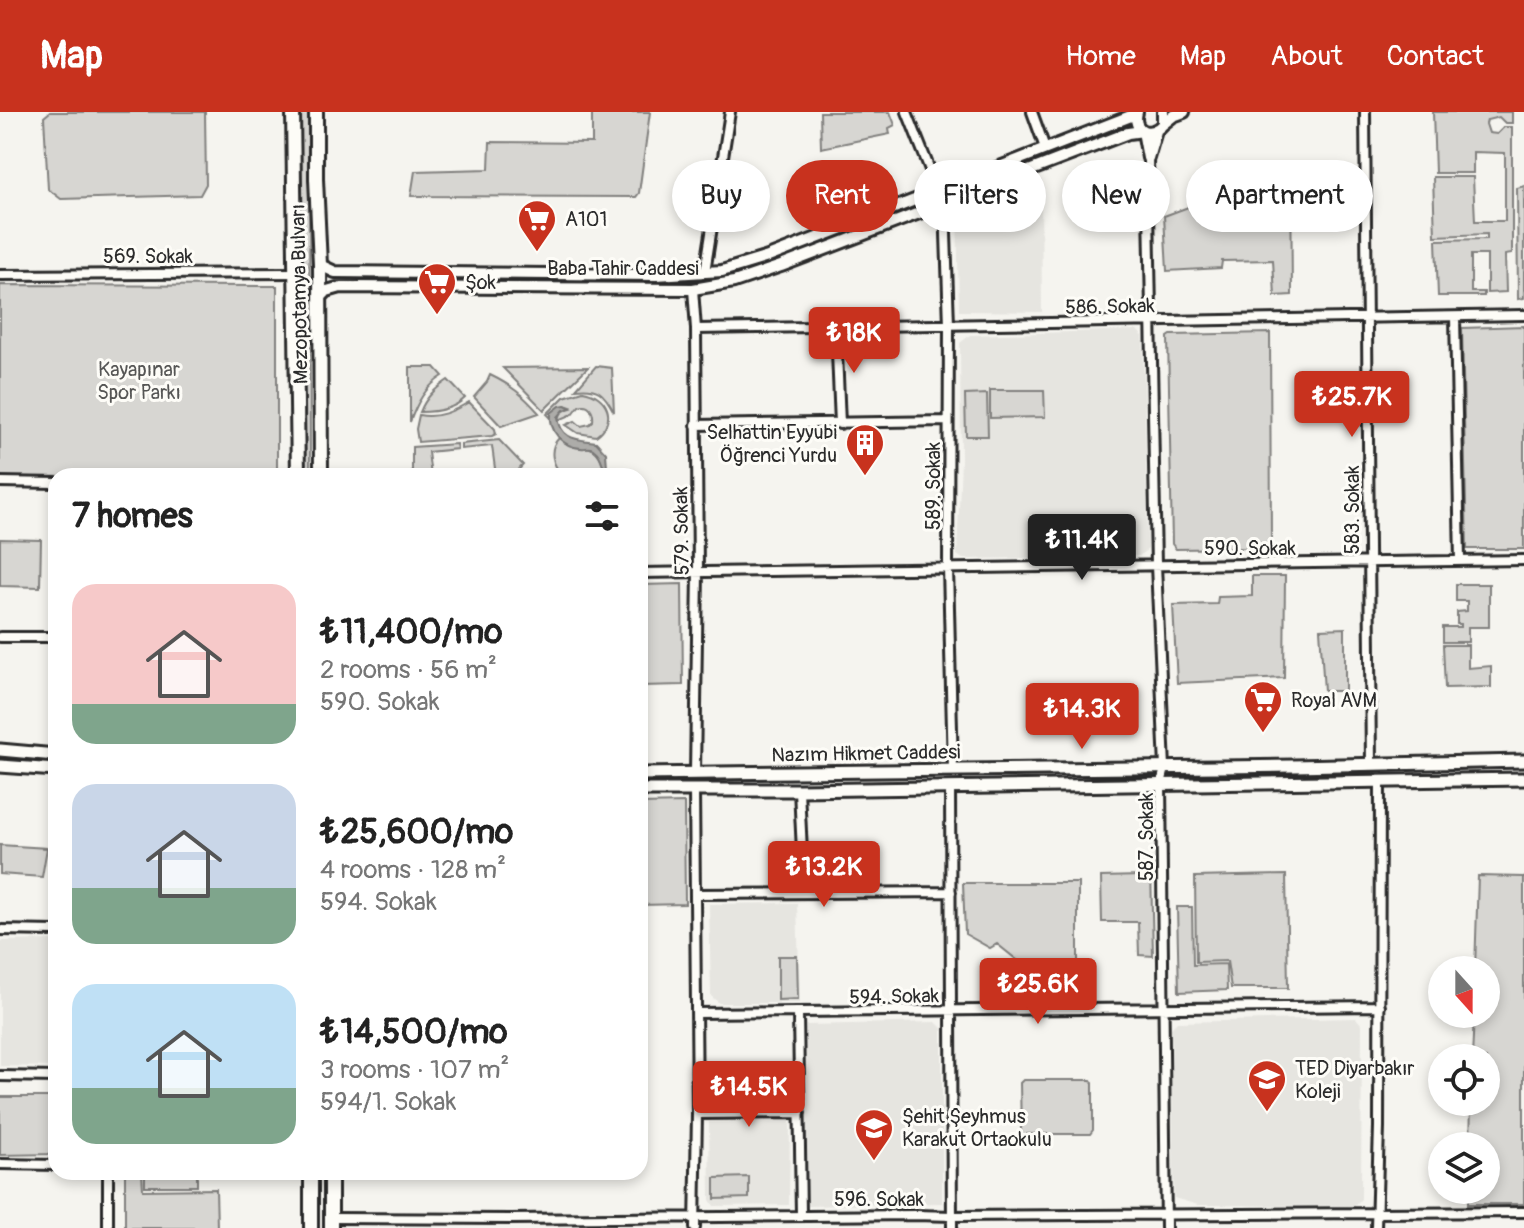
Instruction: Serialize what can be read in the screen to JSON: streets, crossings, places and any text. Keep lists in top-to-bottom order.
{
  "streets": {
    "main road": ["Mezopotamya Bulvarı", "Nazım Hikmet Caddesi"],
    "street": [
      "569. Sokak",
      "Baba Tahir Caddesi",
      "586. Sokak",
      "589. Sokak",
      "583. Sokak",
      "579. Sokak",
      "590. Sokak",
      "587. Sokak",
      "594. Sokak",
      "596. Sokak"
    ]
  },
  "crossings": [
    ["Baba Tahir Caddesi", "Mezopotamya Bulvarı"],
    ["Baba Tahir Caddesi", "579. Sokak"],
    ["586. Sokak", "589. Sokak"],
    ["586. Sokak", "583. Sokak"],
    ["586. Sokak", "579. Sokak"],
    ["586. Sokak", "587. Sokak"],
    ["589. Sokak", "590. Sokak"],
    ["589. Sokak", "Nazım Hikmet Caddesi"],
    ["583. Sokak", "590. Sokak"],
    ["583. Sokak", "Nazım Hikmet Caddesi"],
    ["579. Sokak", "590. Sokak"],
    ["579. Sokak", "Nazım Hikmet Caddesi"],
    ["590. Sokak", "587. Sokak"],
    ["Nazım Hikmet Caddesi", "587. Sokak"],
    ["587. Sokak", "594. Sokak"],
    ["587. Sokak", "596. Sokak"]
  ],
  "parks": ["Kayapınar Spor Parkı"],
  "places": {
    "supermarket": ["A101", "Şok", "Royal AVM"],
    "building": ["Selhattin Eyyubi Öğrenci Yurdu"],
    "school or university": ["TED Diyarbakır Koleji", "Şehit Şeyhmus Karakut Ortaokulu"]
  },
  "north": "bottom",
  "page": {
    "header": "Map",
    "nav": [
      "Home",
      "Map",
      "About",
      "Contact"
    ],
    "chip": [
      "Buy",
      "Rent",
      "Filters",
      "New",
      "Apartment"
    ],
    "price": [
      "₺18K",
      "₺25.7K",
      "₺11.4K",
      "₺14.3K",
      "₺13.2K",
      "₺25.6K",
      "₺14.5K"
    ],
    "heading": "7 homes",
    "list": [
      {
        "name": "₺11,400/mo",
        "note": "2 rooms · 56 m² · 590. Sokak"
      },
      {
        "name": "₺25,600/mo",
        "note": "4 rooms · 128 m² · 594. Sokak"
      },
      {
        "name": "₺14,500/mo",
        "note": "3 rooms · 107 m² · 594/1. Sokak"
      }
    ]
  }
}
